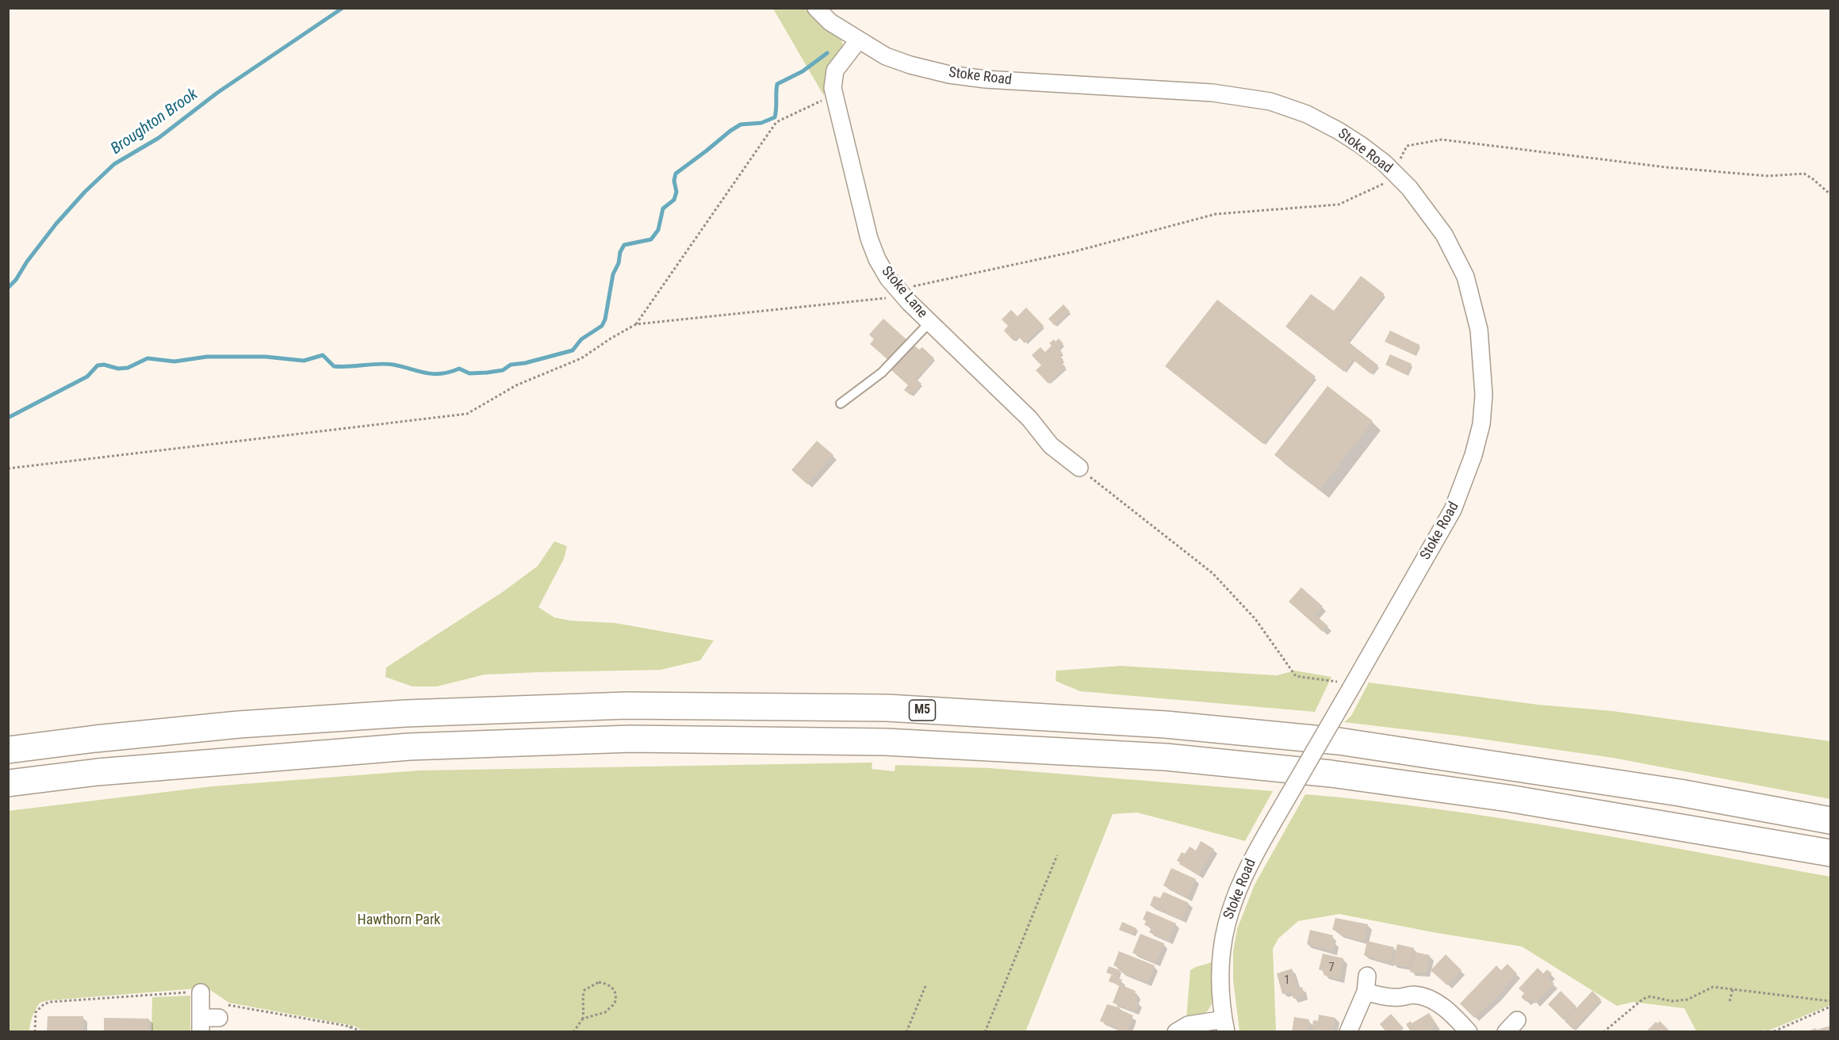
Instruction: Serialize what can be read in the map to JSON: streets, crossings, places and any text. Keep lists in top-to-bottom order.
{
  "streets": {
    "highway": ["M5"],
    "street": ["Stoke Road", "Stoke Lane"]
  },
  "crossings": [
    ["Stoke Road", "Stoke Lane"]
  ],
  "water": ["Broughton Brook"],
  "parks": ["Hawthorn Park"],
  "house_numbers": ["7", "1"]
}
